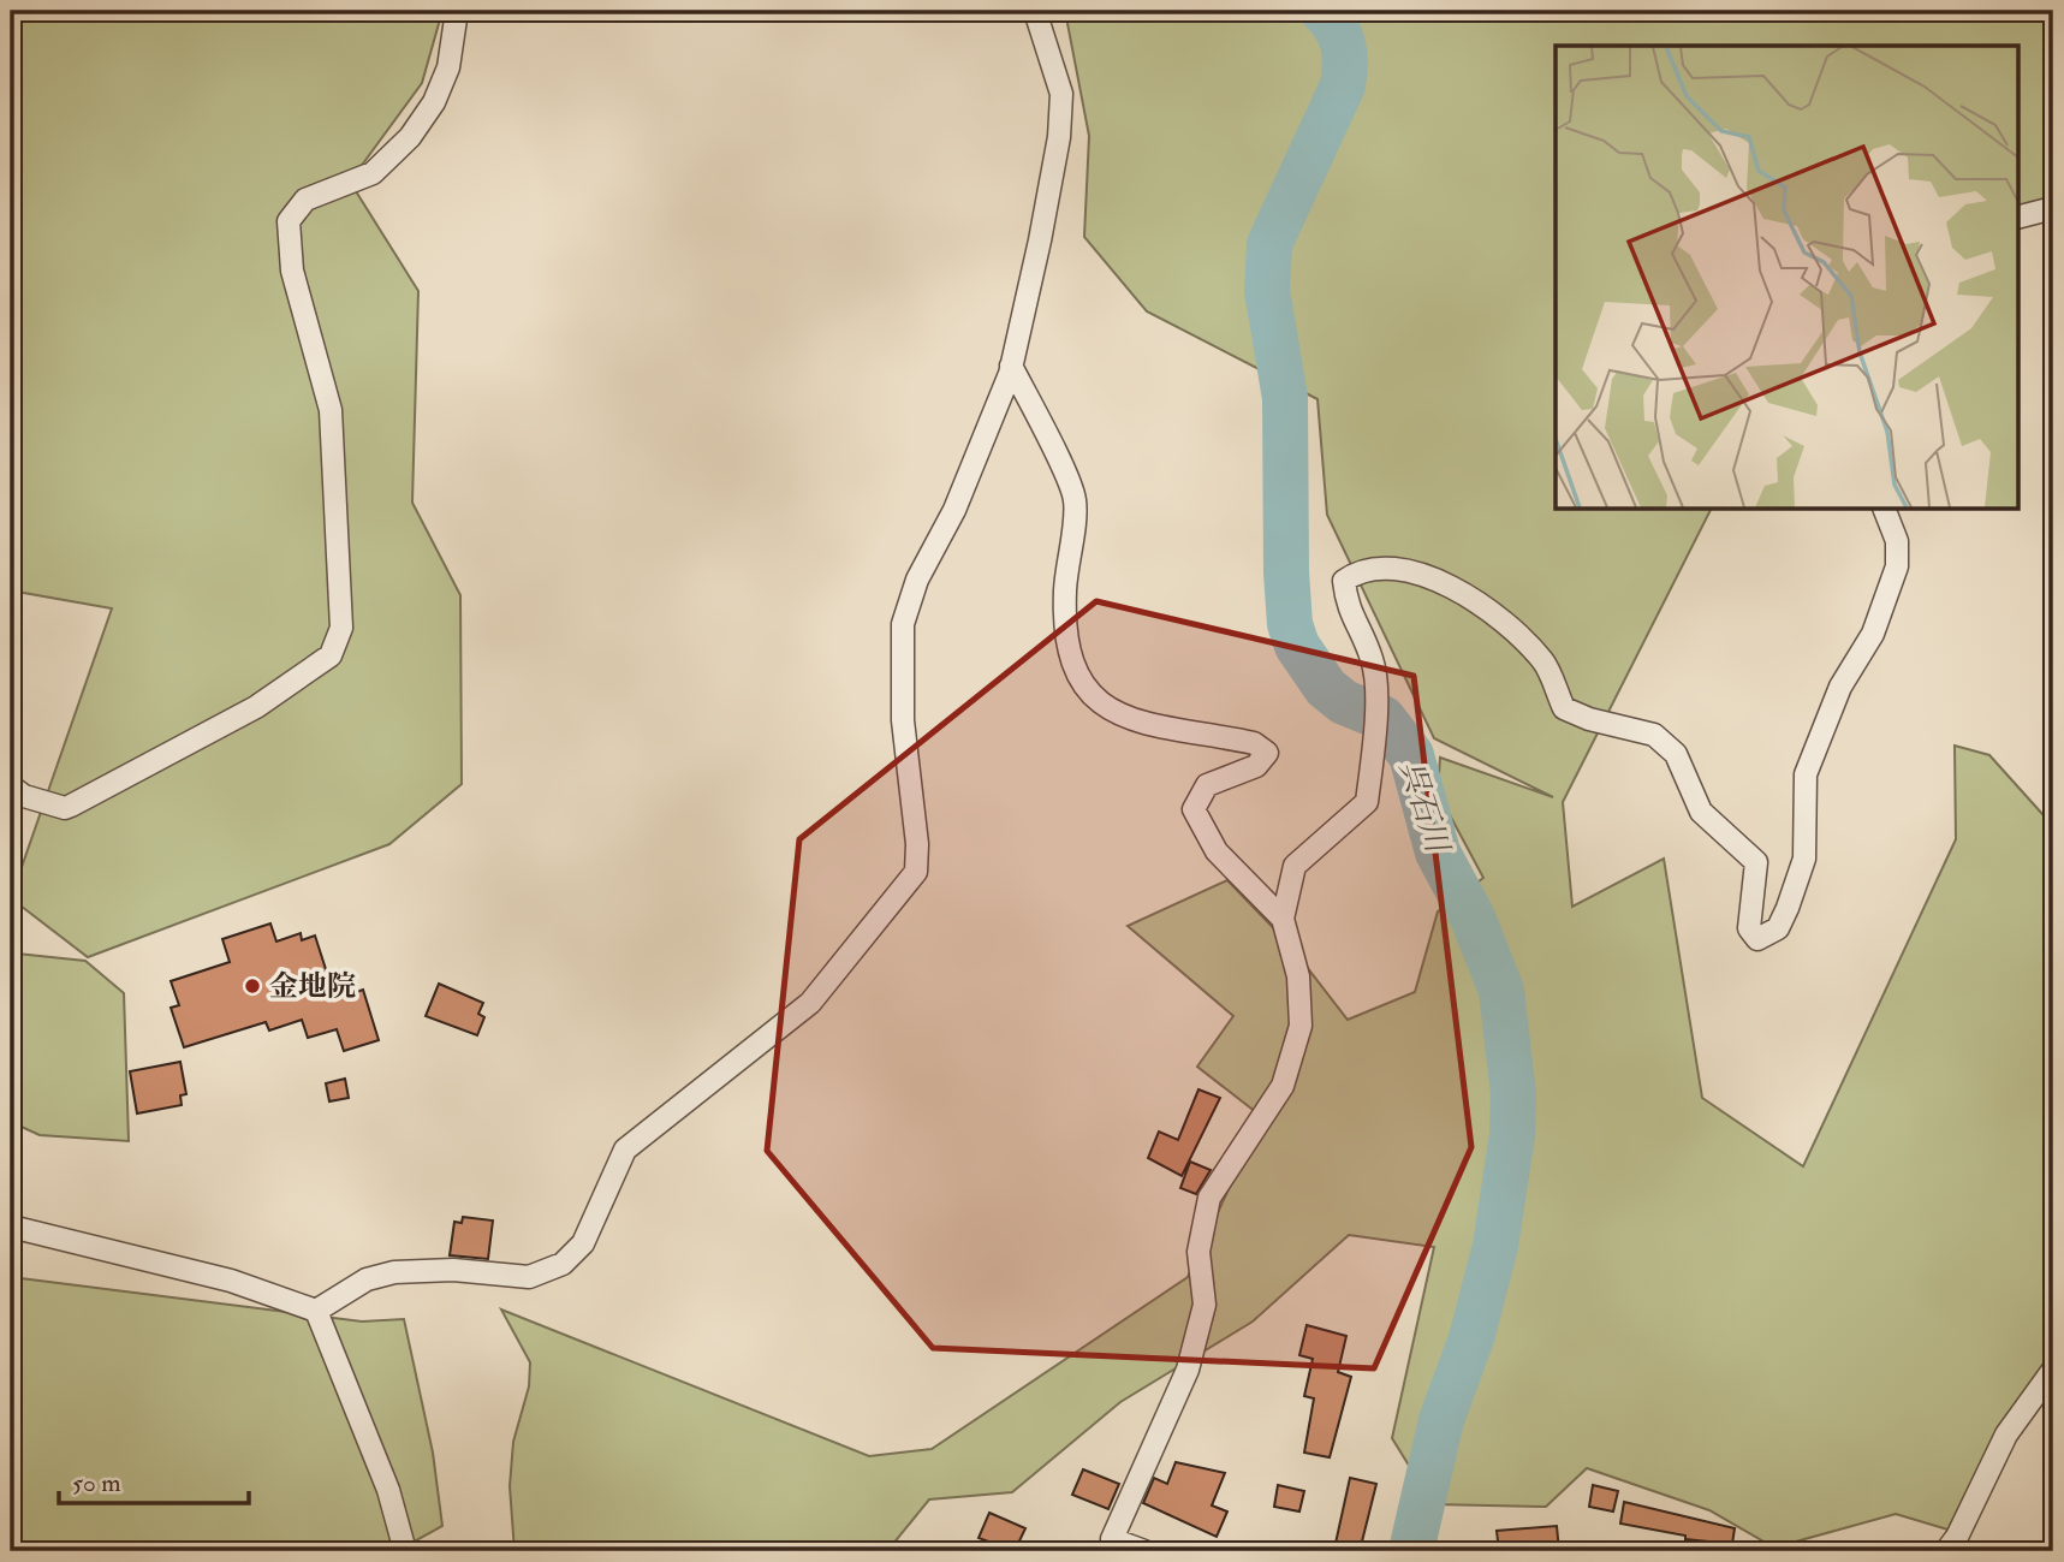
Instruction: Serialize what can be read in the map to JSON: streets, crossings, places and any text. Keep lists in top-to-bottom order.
{
  "water": ["呉石川"],
  "places": ["金地院"],
  "scale_bar": "50 m"
}
